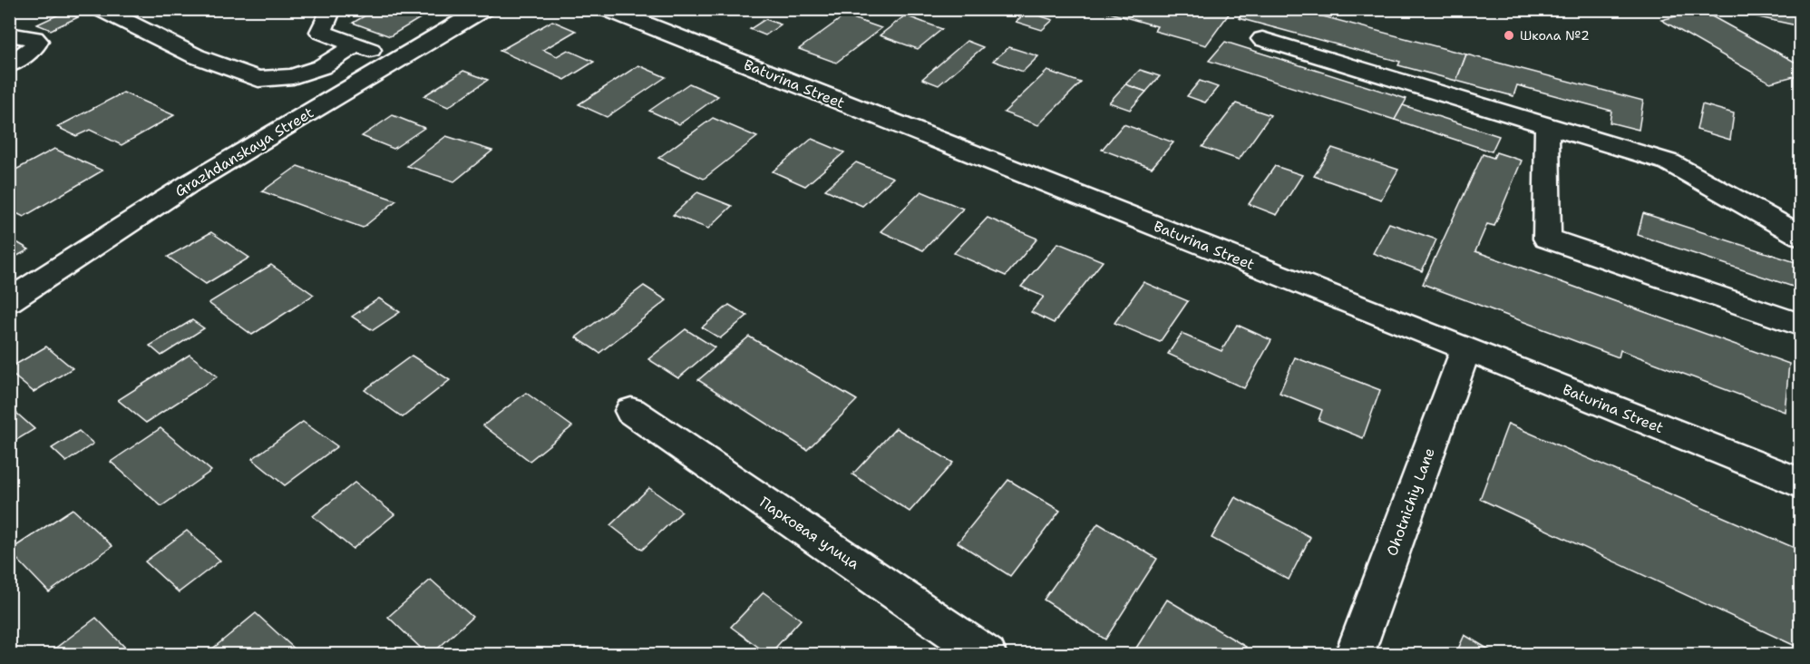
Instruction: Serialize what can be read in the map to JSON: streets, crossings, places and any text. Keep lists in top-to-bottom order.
{
  "streets": {
    "street": [
      "Baturina Street",
      "Grazhdanskaya Street",
      "Ohotnichiy Lane",
      "Парковая улица"
    ]
  },
  "crossings": [
    ["Baturina Street", "Ohotnichiy Lane"]
  ],
  "places": ["Школа №2"]
}
